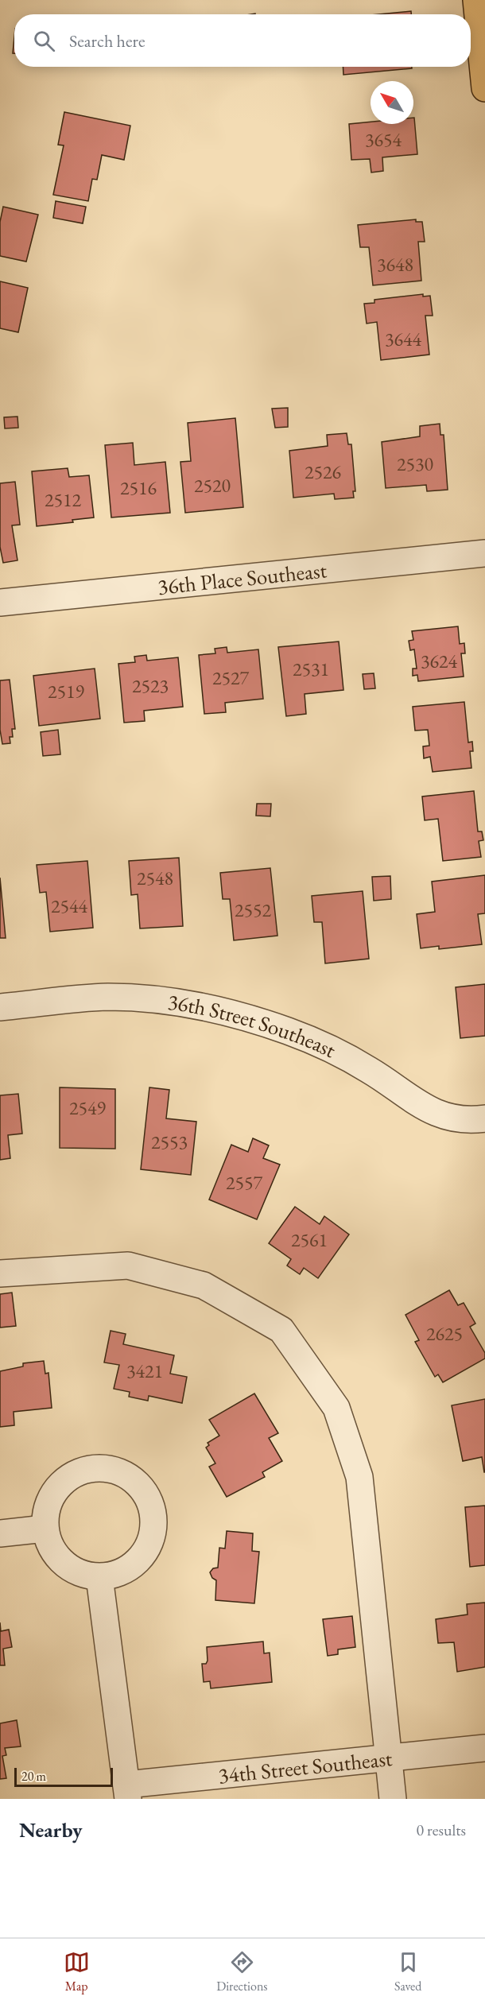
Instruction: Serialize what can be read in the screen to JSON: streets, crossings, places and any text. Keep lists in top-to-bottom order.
{
  "streets": {
    "street": ["36th Place Southeast", "36th Street Southeast", "34th Street Southeast"]
  },
  "house_numbers": [
    "3654",
    "3648",
    "3644",
    "2530",
    "2526",
    "2520",
    "2516",
    "2512",
    "3624",
    "2531",
    "2527",
    "2523",
    "2519",
    "2548",
    "2544",
    "2552",
    "2549",
    "2553",
    "2557",
    "2561",
    "2625",
    "3421"
  ],
  "scale_bar": "20 m",
  "north": "top left",
  "page": {
    "search": "Search here",
    "scale": "20 m",
    "heading": ["Nearby", "0 results"],
    "nav": ["Map", "Directions", "Saved"]
  }
}
